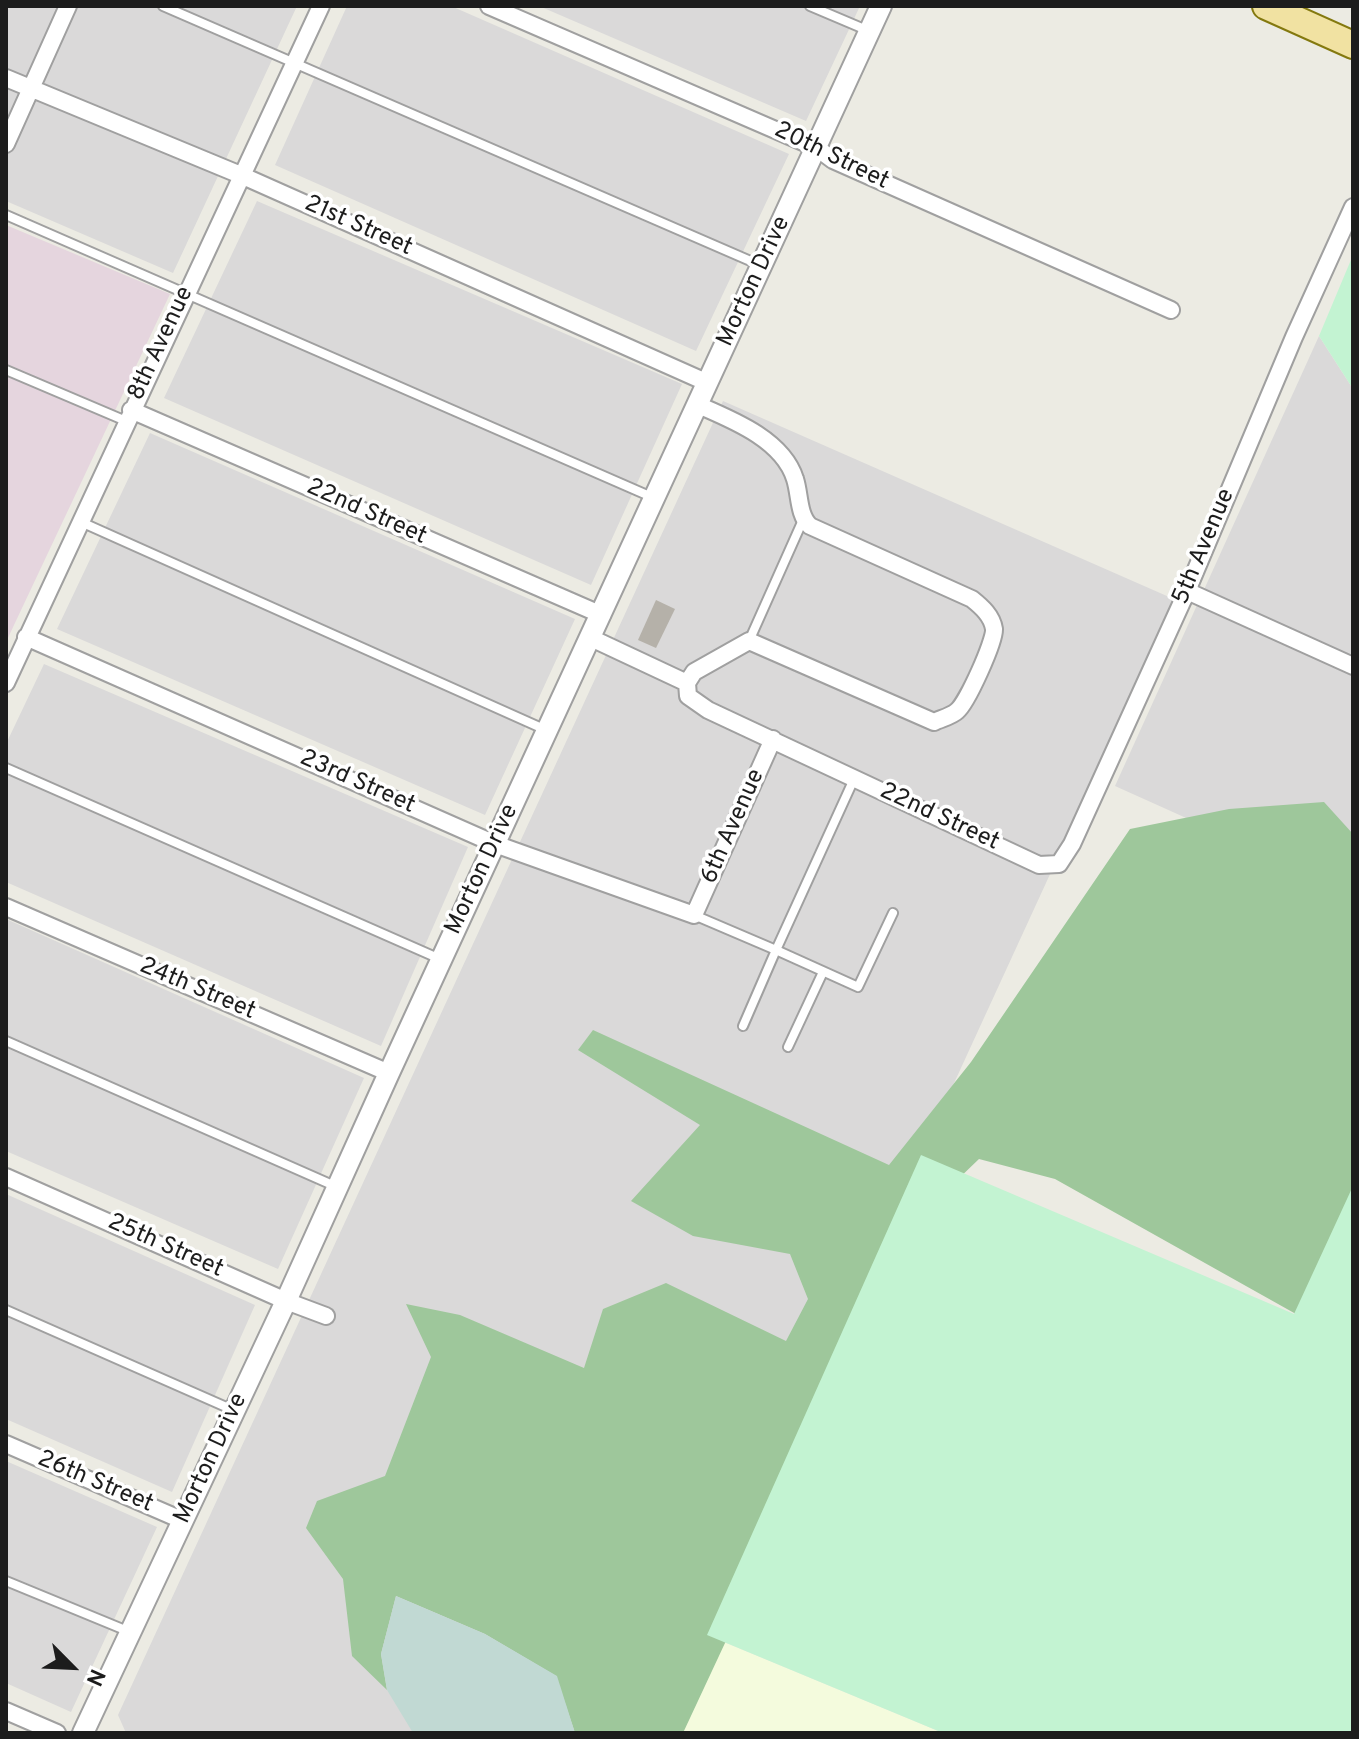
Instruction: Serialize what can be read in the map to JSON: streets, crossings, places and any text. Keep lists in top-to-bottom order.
{
  "streets": {
    "street": [
      "20th Street",
      "21st Street",
      "Morton Drive",
      "8th Avenue",
      "22nd Street",
      "5th Avenue",
      "23rd Street",
      "6th Avenue",
      "24th Street",
      "25th Street",
      "26th Street"
    ]
  },
  "crossings": [
    ["20th Street", "Morton Drive"],
    ["21st Street", "Morton Drive"],
    ["21st Street", "8th Avenue"],
    ["Morton Drive", "22nd Street"],
    ["Morton Drive", "23rd Street"],
    ["Morton Drive", "24th Street"],
    ["Morton Drive", "25th Street"],
    ["Morton Drive", "26th Street"],
    ["8th Avenue", "22nd Street"],
    ["8th Avenue", "23rd Street"],
    ["22nd Street", "5th Avenue"],
    ["22nd Street", "6th Avenue"],
    ["23rd Street", "6th Avenue"]
  ],
  "north": "bottom right"
}
